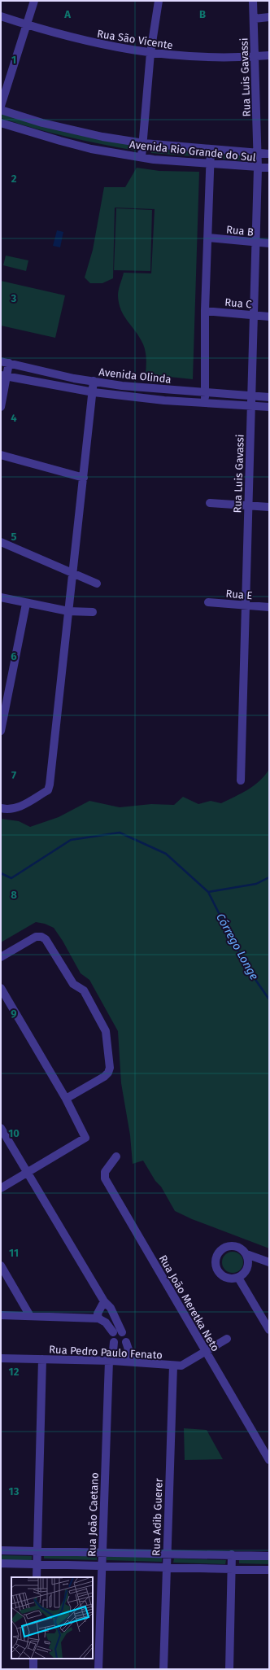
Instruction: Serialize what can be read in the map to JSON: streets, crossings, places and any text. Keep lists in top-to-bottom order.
{
  "streets": {
    "street": [
      "Rua São Vicente",
      "Rua Luis Gavassi",
      "Avenida Rio Grande do Sul",
      "Rua B",
      "Rua C",
      "Avenida Olinda",
      "Rua E",
      "Rua João Meretka Neto",
      "Rua Pedro Paulo Fenato",
      "Rua João Caetano",
      "Rua Adib Guerer"
    ]
  },
  "crossings": [
    ["Rua São Vicente", "Rua Luis Gavassi"],
    ["Rua Luis Gavassi", "Avenida Rio Grande do Sul"],
    ["Rua Luis Gavassi", "Rua B"],
    ["Rua Luis Gavassi", "Rua C"],
    ["Rua Luis Gavassi", "Avenida Olinda"],
    ["Rua Luis Gavassi", "Rua E"],
    ["Rua João Meretka Neto", "Rua Pedro Paulo Fenato"],
    ["Rua Pedro Paulo Fenato", "Rua João Caetano"],
    ["Rua Pedro Paulo Fenato", "Rua Adib Guerer"]
  ],
  "water": ["Córrego Longe"],
  "grid": {
    "columns": ["A", "B"],
    "rows": [
      "1",
      "2",
      "3",
      "4",
      "5",
      "6",
      "7",
      "8",
      "9",
      "10",
      "11",
      "12",
      "13"
    ]
  }
}
